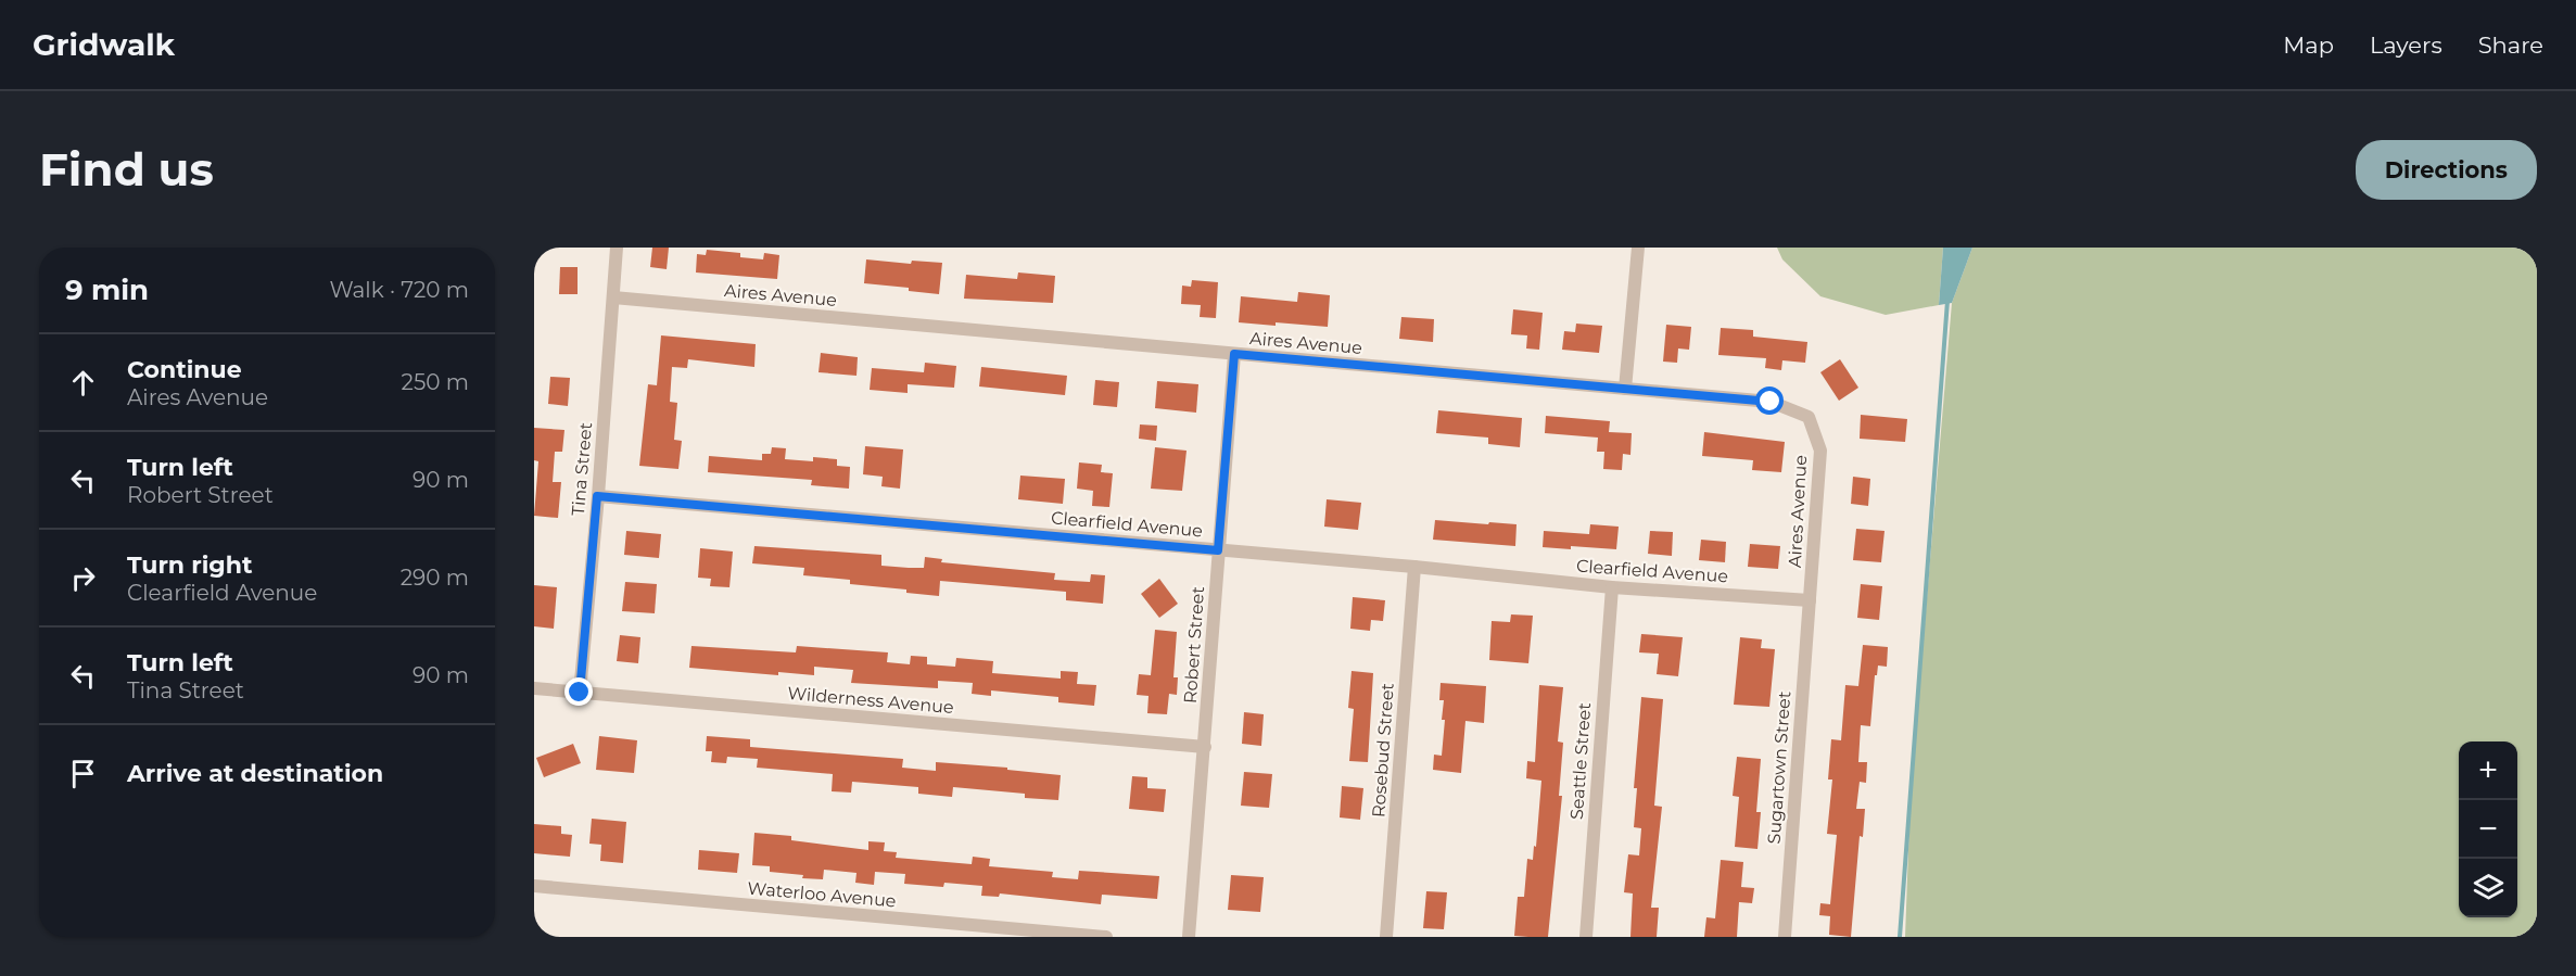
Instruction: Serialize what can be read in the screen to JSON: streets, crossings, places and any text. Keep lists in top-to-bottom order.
{
  "streets": {
    "street": [
      "Aires Avenue",
      "Tina Street",
      "Clearfield Avenue",
      "Robert Street",
      "Wilderness Avenue",
      "Rosebud Street",
      "Seattle Street",
      "Sugartown Street",
      "Waterloo Avenue"
    ]
  },
  "crossings": [
    ["Aires Avenue", "Tina Street"],
    ["Aires Avenue", "Clearfield Avenue"],
    ["Aires Avenue", "Robert Street"],
    ["Aires Avenue", "Sugartown Street"],
    ["Tina Street", "Clearfield Avenue"],
    ["Tina Street", "Wilderness Avenue"],
    ["Clearfield Avenue", "Robert Street"],
    ["Clearfield Avenue", "Rosebud Street"],
    ["Clearfield Avenue", "Seattle Street"],
    ["Clearfield Avenue", "Sugartown Street"],
    ["Robert Street", "Wilderness Avenue"]
  ],
  "page": {
    "header": "Gridwalk",
    "nav": ["Map", "Layers", "Share"],
    "buttons": "Directions",
    "title": "Find us",
    "heading": ["9 min", "Walk · 720 m"],
    "list": [
      ["Continue", "Aires Avenue", "250 m"],
      ["Turn left", "Robert Street", "90 m"],
      ["Turn right", "Clearfield Avenue", "290 m"],
      ["Turn left", "Tina Street", "90 m"],
      "Arrive at destination"
    ],
    "map_buttons": ["+", "−"]
  }
}
